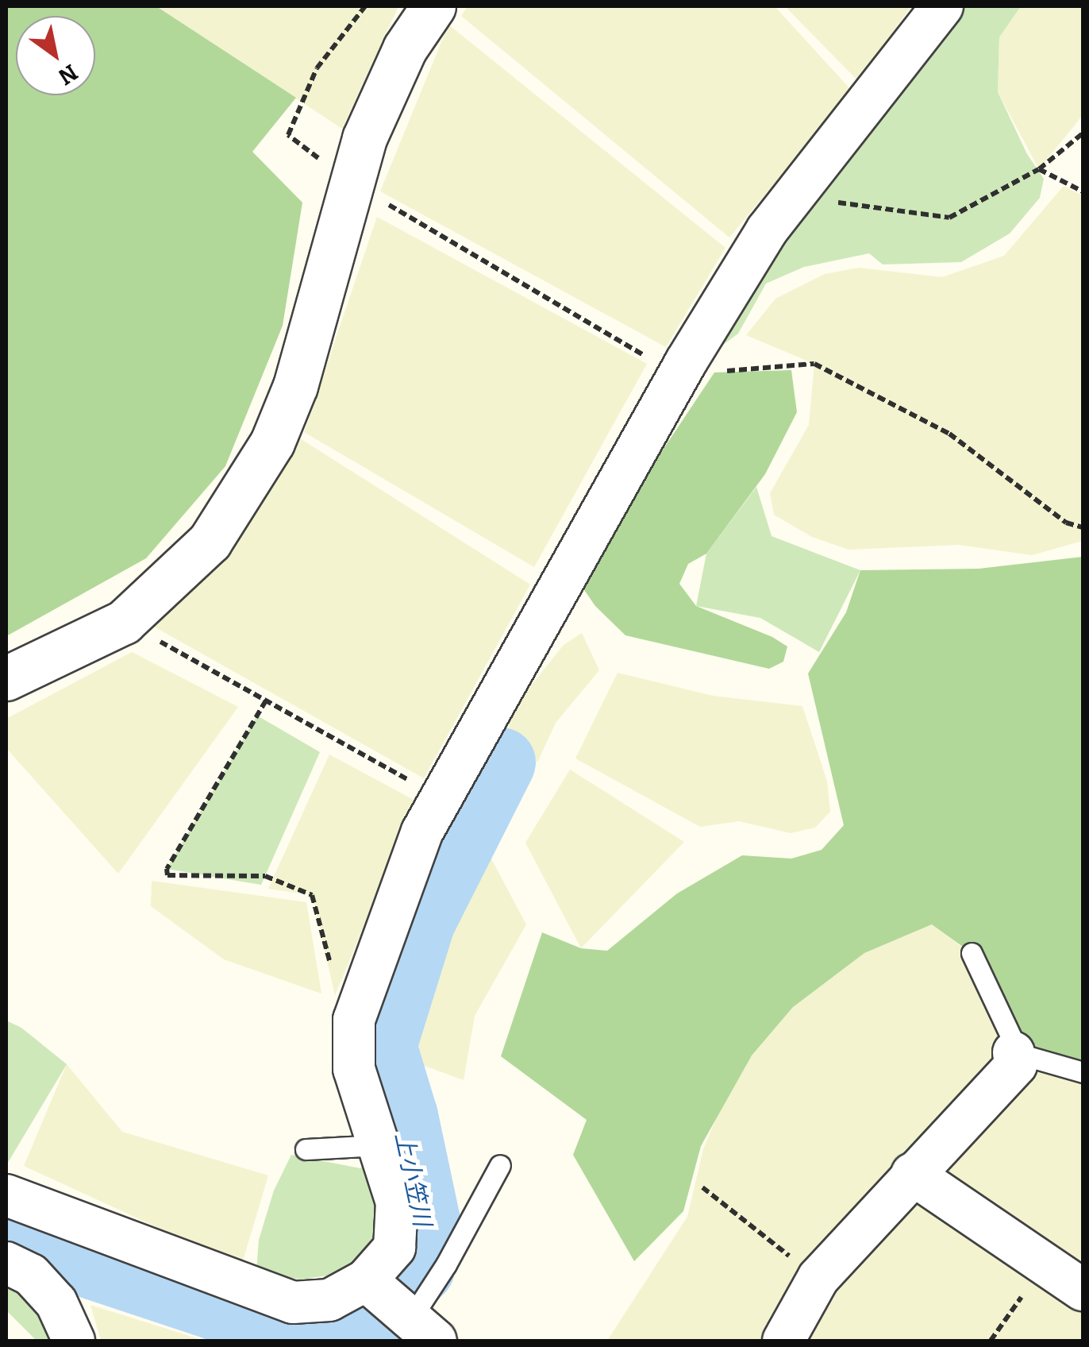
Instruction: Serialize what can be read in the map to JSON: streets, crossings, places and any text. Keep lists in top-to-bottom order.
{
  "water": ["上小笠川"],
  "north": "bottom right"
}
